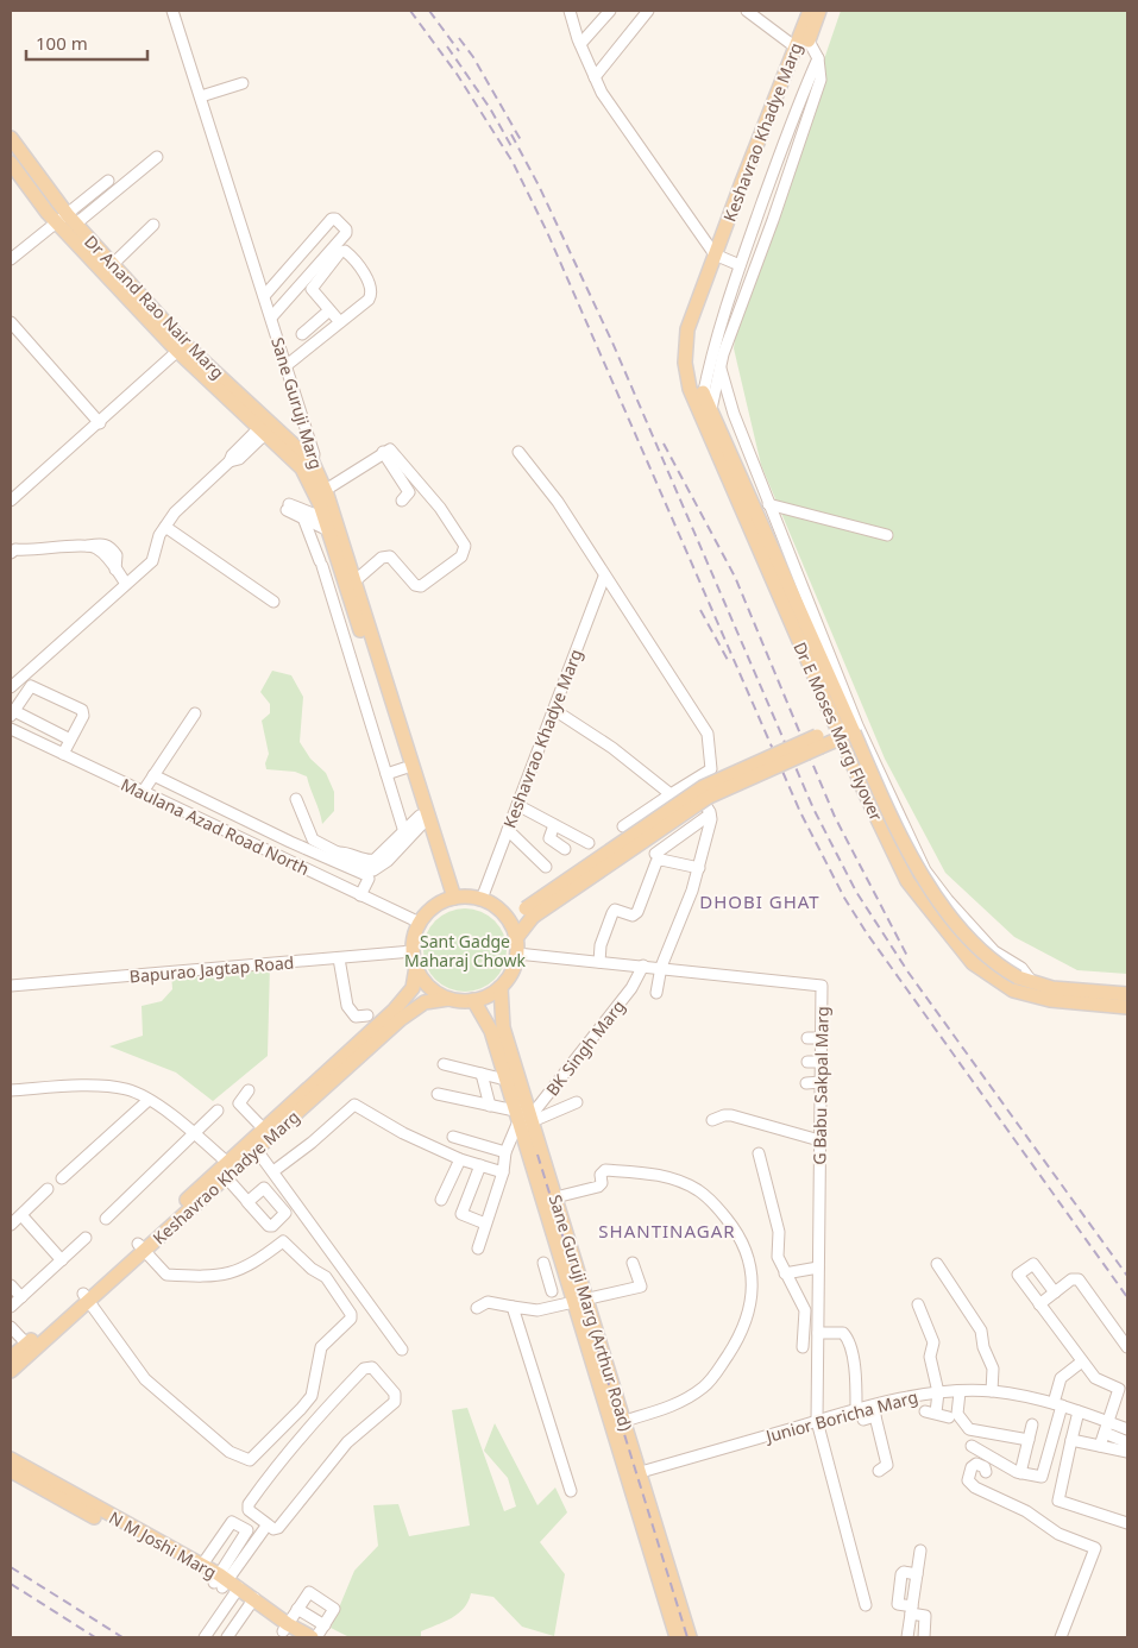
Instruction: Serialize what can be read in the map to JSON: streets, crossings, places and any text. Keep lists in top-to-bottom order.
{
  "streets": {
    "main road": [
      "Keshavrao Khadye Marg",
      "Dr Anand Rao Nair Marg",
      "Sane Guruji Marg",
      "Dr E Moses Marg Flyover",
      "Sane Guruji Marg (Arthur Road)",
      "N M Joshi Marg"
    ],
    "street": [
      "Maulana Azad Road North",
      "Bapurao Jagtap Road",
      "BK Singh Marg",
      "G Babu Sakpal Marg",
      "Junior Boricha Marg"
    ]
  },
  "crossings": [
    ["Keshavrao Khadye Marg", "Sane Guruji Marg"],
    ["Keshavrao Khadye Marg", "Dr E Moses Marg Flyover"],
    ["Keshavrao Khadye Marg", "Maulana Azad Road North"],
    ["Keshavrao Khadye Marg", "Bapurao Jagtap Road"],
    ["Keshavrao Khadye Marg", "G Babu Sakpal Marg"],
    ["Keshavrao Khadye Marg", "Sane Guruji Marg (Arthur Road)"],
    ["Dr Anand Rao Nair Marg", "Sane Guruji Marg"],
    ["Sane Guruji Marg", "Maulana Azad Road North"],
    ["Sane Guruji Marg", "Bapurao Jagtap Road"],
    ["Sane Guruji Marg", "G Babu Sakpal Marg"],
    ["Sane Guruji Marg", "Sane Guruji Marg (Arthur Road)"],
    ["Maulana Azad Road North", "Bapurao Jagtap Road"],
    ["Maulana Azad Road North", "G Babu Sakpal Marg"],
    ["Maulana Azad Road North", "Sane Guruji Marg (Arthur Road)"],
    ["Bapurao Jagtap Road", "G Babu Sakpal Marg"],
    ["Bapurao Jagtap Road", "Sane Guruji Marg (Arthur Road)"],
    ["BK Singh Marg", "G Babu Sakpal Marg"],
    ["BK Singh Marg", "Sane Guruji Marg (Arthur Road)"],
    ["G Babu Sakpal Marg", "Sane Guruji Marg (Arthur Road)"],
    ["G Babu Sakpal Marg", "Junior Boricha Marg"],
    ["Sane Guruji Marg (Arthur Road)", "Junior Boricha Marg"]
  ],
  "districts": ["DHOBI GHAT", "SHANTINAGAR"],
  "parks": ["Sant Gadge Maharaj Chowk"],
  "scale_bar": "100 m"
}
